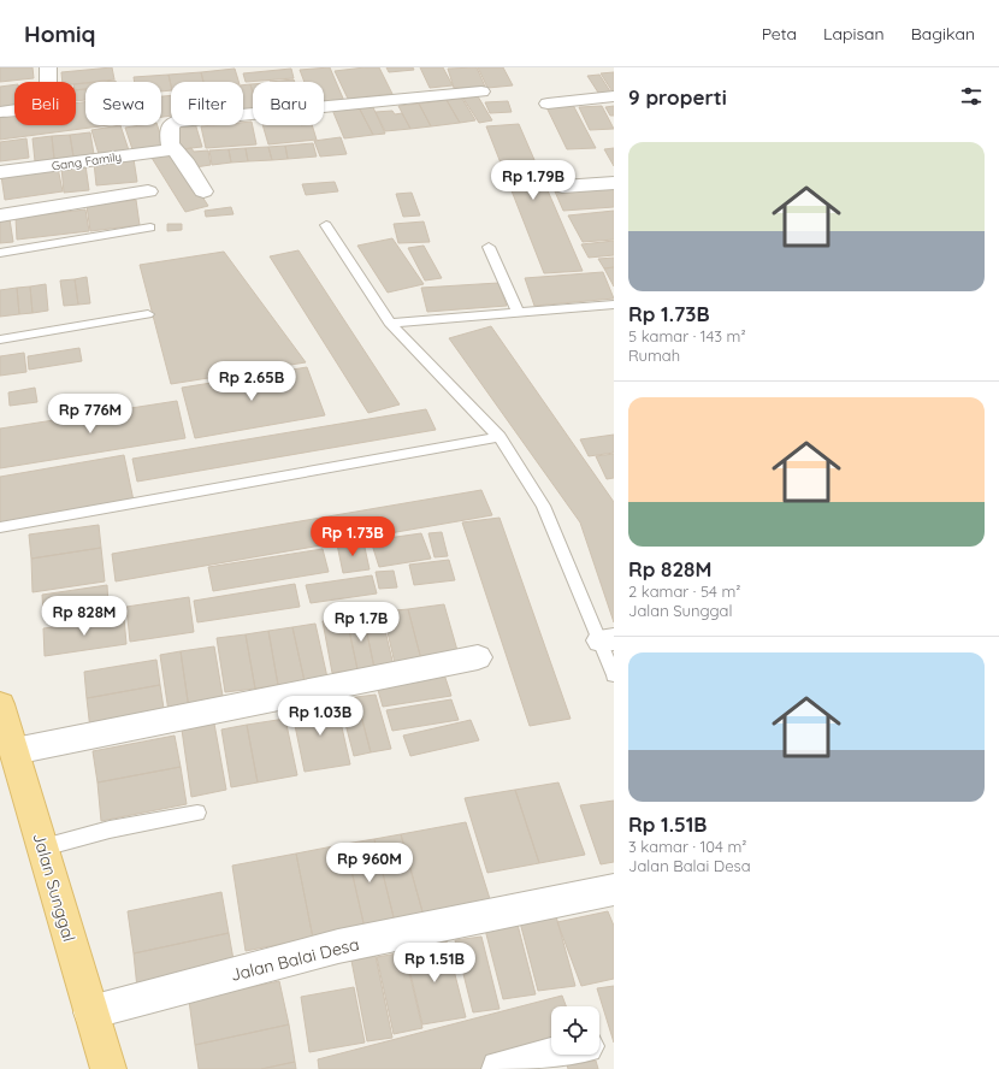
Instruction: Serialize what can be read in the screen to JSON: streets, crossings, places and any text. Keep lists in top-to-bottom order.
{
  "streets": {
    "main road": ["Jalan Sunggal"],
    "street": ["Gang Family", "Jalan Balai Desa"]
  },
  "crossings": [
    ["Jalan Sunggal", "Jalan Balai Desa"]
  ],
  "page": {
    "header": "Homiq",
    "nav": ["Peta", "Lapisan", "Bagikan"],
    "heading": "9 properti",
    "chip": [
      "Beli",
      "Sewa",
      "Filter",
      "Baru"
    ],
    "list": [
      {
        "name": "Rp 1.73B",
        "note": "5 kamar · 143 m² · Rumah"
      },
      {
        "name": "Rp 828M",
        "note": "2 kamar · 54 m² · Jalan Sunggal"
      },
      {
        "name": "Rp 1.51B",
        "note": "3 kamar · 104 m² · Jalan Balai Desa"
      }
    ],
    "price": [
      "Rp 1.79B",
      "Rp 2.65B",
      "Rp 776M",
      "Rp 1.73B",
      "Rp 828M",
      "Rp 1.7B",
      "Rp 1.03B",
      "Rp 960M",
      "Rp 1.51B"
    ]
  }
}
